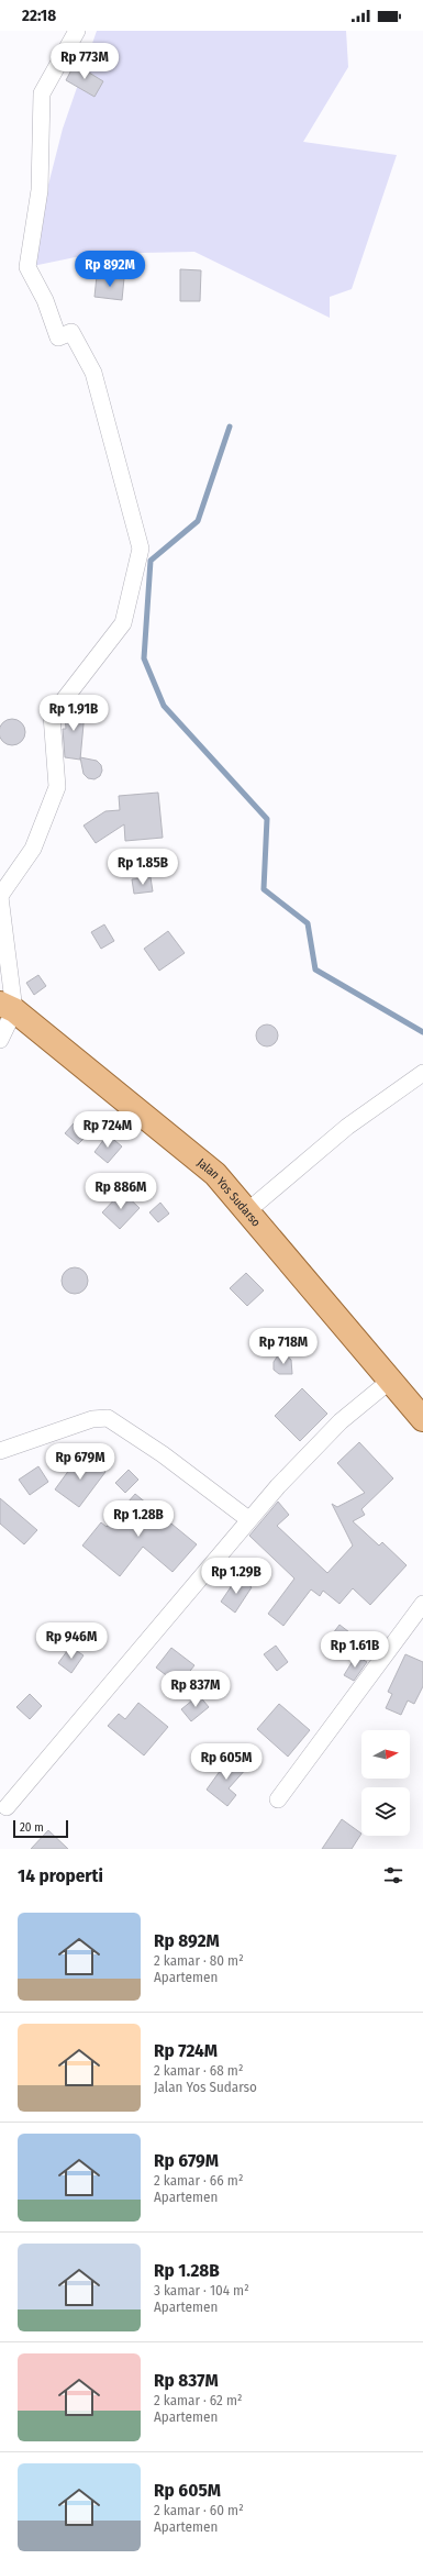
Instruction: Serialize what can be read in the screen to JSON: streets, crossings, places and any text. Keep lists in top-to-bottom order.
{
  "streets": {
    "main road": ["Jalan Yos Sudarso"]
  },
  "scale_bar": "20 m",
  "north": "right",
  "page": {
    "status": "22:18",
    "price": [
      "Rp 773M",
      "Rp 892M",
      "Rp 1.91B",
      "Rp 1.85B",
      "Rp 724M",
      "Rp 886M",
      "Rp 718M",
      "Rp 679M",
      "Rp 1.28B",
      "Rp 1.29B",
      "Rp 946M",
      "Rp 1.61B",
      "Rp 837M",
      "Rp 605M"
    ],
    "scale": "20 m",
    "heading": "14 properti",
    "list": [
      {
        "name": "Rp 892M",
        "note": "2 kamar · 80 m² · Apartemen"
      },
      {
        "name": "Rp 724M",
        "note": "2 kamar · 68 m² · Jalan Yos Sudarso"
      },
      {
        "name": "Rp 679M",
        "note": "2 kamar · 66 m² · Apartemen"
      },
      {
        "name": "Rp 1.28B",
        "note": "3 kamar · 104 m² · Apartemen"
      },
      {
        "name": "Rp 837M",
        "note": "2 kamar · 62 m² · Apartemen"
      },
      {
        "name": "Rp 605M",
        "note": "2 kamar · 60 m² · Apartemen"
      }
    ]
  }
}
